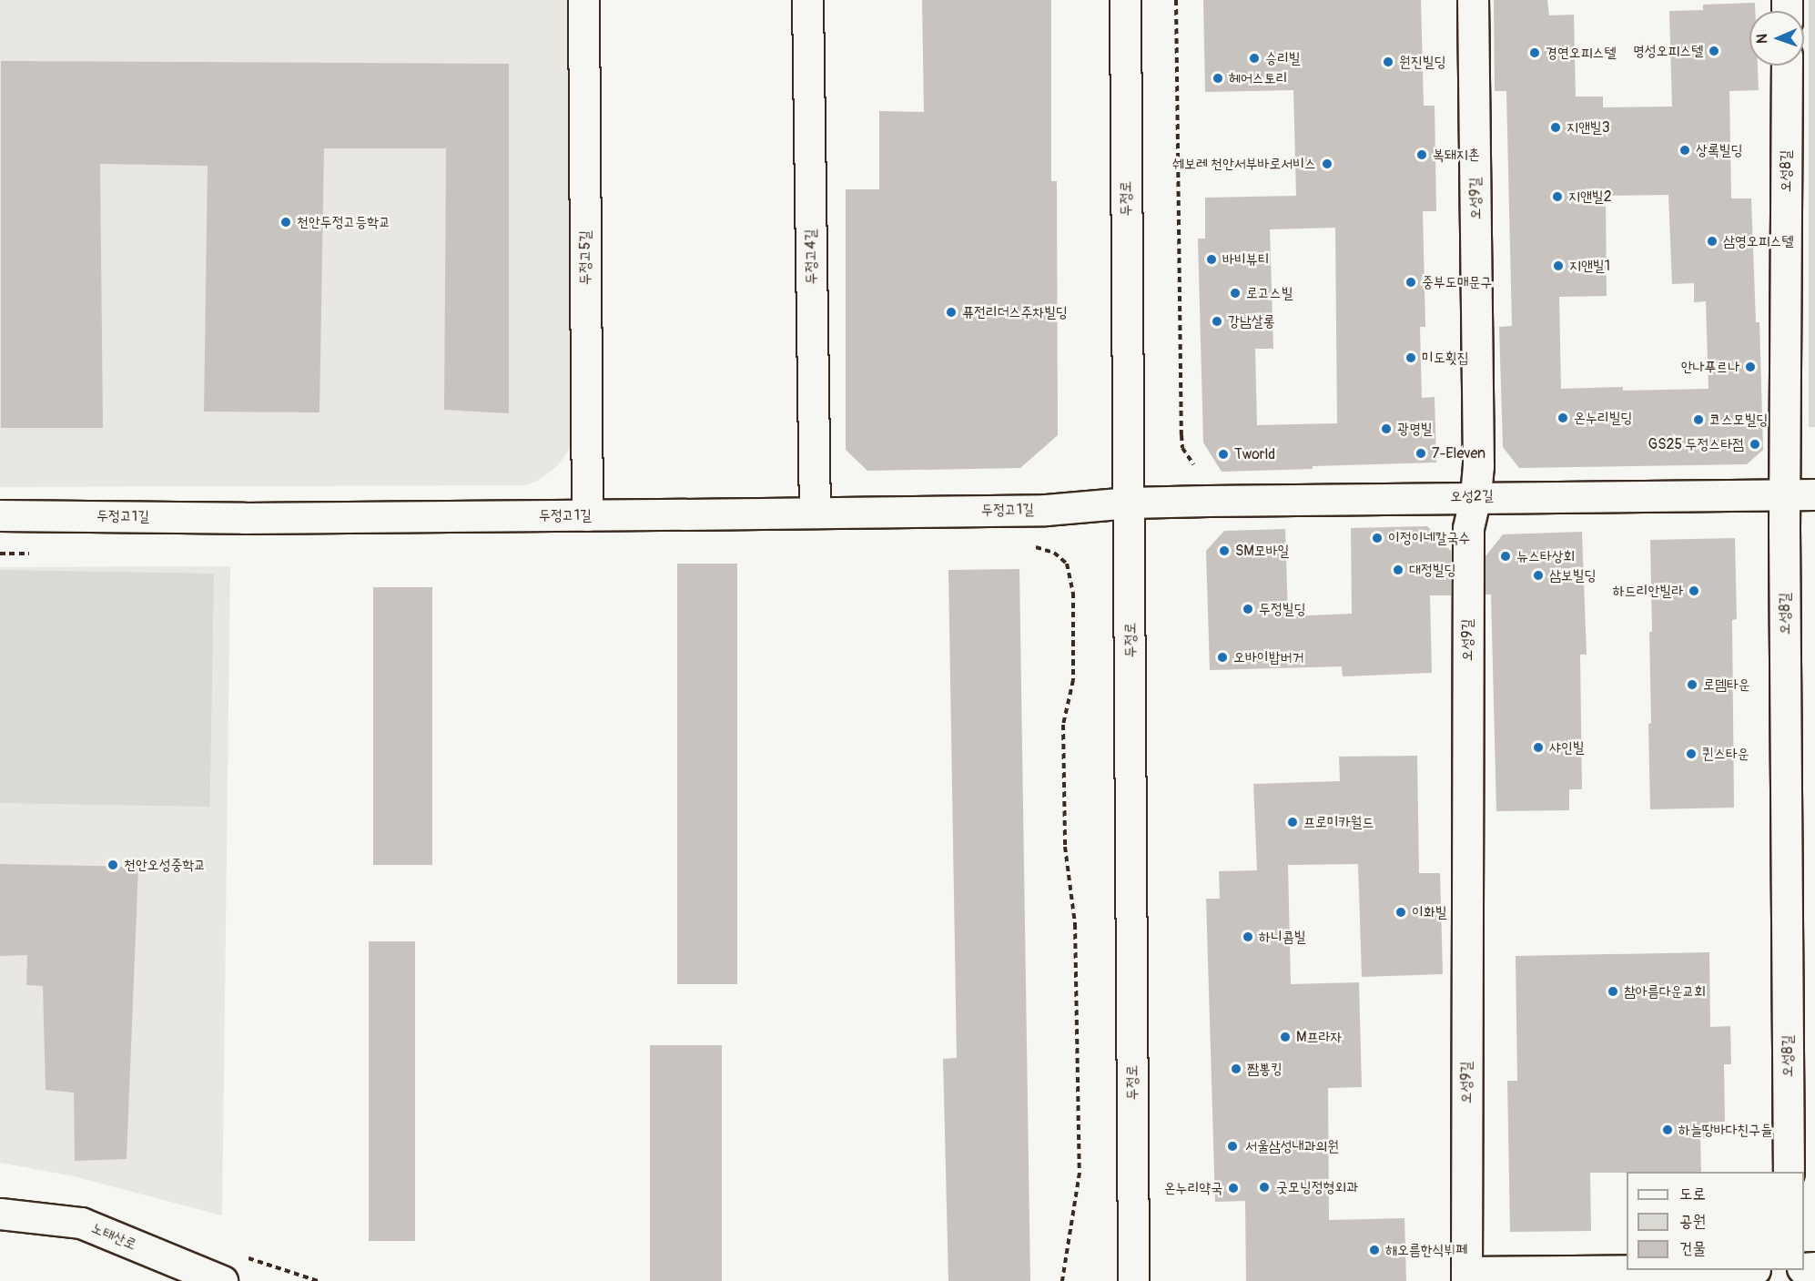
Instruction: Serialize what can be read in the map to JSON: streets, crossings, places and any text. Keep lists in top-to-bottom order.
{
  "streets": {
    "street": [
      "오성8길",
      "두정로",
      "오성9길",
      "두정고4길",
      "두정고5길",
      "오성2길",
      "두정고1길",
      "노태산로"
    ]
  },
  "crossings": [
    ["오성8길", "오성2길"],
    ["두정로", "오성2길"],
    ["두정로", "두정고1길"],
    ["오성9길", "오성2길"],
    ["두정고4길", "두정고1길"],
    ["두정고5길", "두정고1길"],
    ["오성2길", "두정고1길"]
  ],
  "places": [
    "명성오피스텔",
    "경연오피스텔",
    "승리빌",
    "원진빌딩",
    "헤어스토리",
    "지앤빌3",
    "상록빌딩",
    "복돼지촌",
    "쉐보레 천안서부바로서비스",
    "지앤빌2",
    "천안두정고등학교",
    "삼영오피스텔",
    "바비뷰티",
    "지앤빌1",
    "중부도매문구",
    "로고스빌",
    "퓨전리더스주차빌딩",
    "강남살롱",
    "미도횟집",
    "안나푸르나",
    "온누리빌딩",
    "코스모빌딩",
    "광명빌",
    "GS25 두정스타점",
    "7-Eleven",
    "Tworld",
    "이정이네칼국수",
    "SM모바일",
    "뉴스타상회",
    "대정빌딩",
    "삼보빌딩",
    "하드리안빌라",
    "두정빌딩",
    "오바이밥버거",
    "로뎀타운",
    "샤인빌",
    "퀸스타운",
    "프로미카월드",
    "천안오성중학교",
    "이화빌",
    "하니콤빌",
    "참아름다운교회",
    "M프라자",
    "짬뽕킹",
    "하늘땅바다친구들",
    "서울삼성내과의원",
    "굿모닝정형외과",
    "온누리약국",
    "해오름한식뷔페"
  ],
  "legend": ["도로", "공원", "건물"],
  "north": "left"
}
